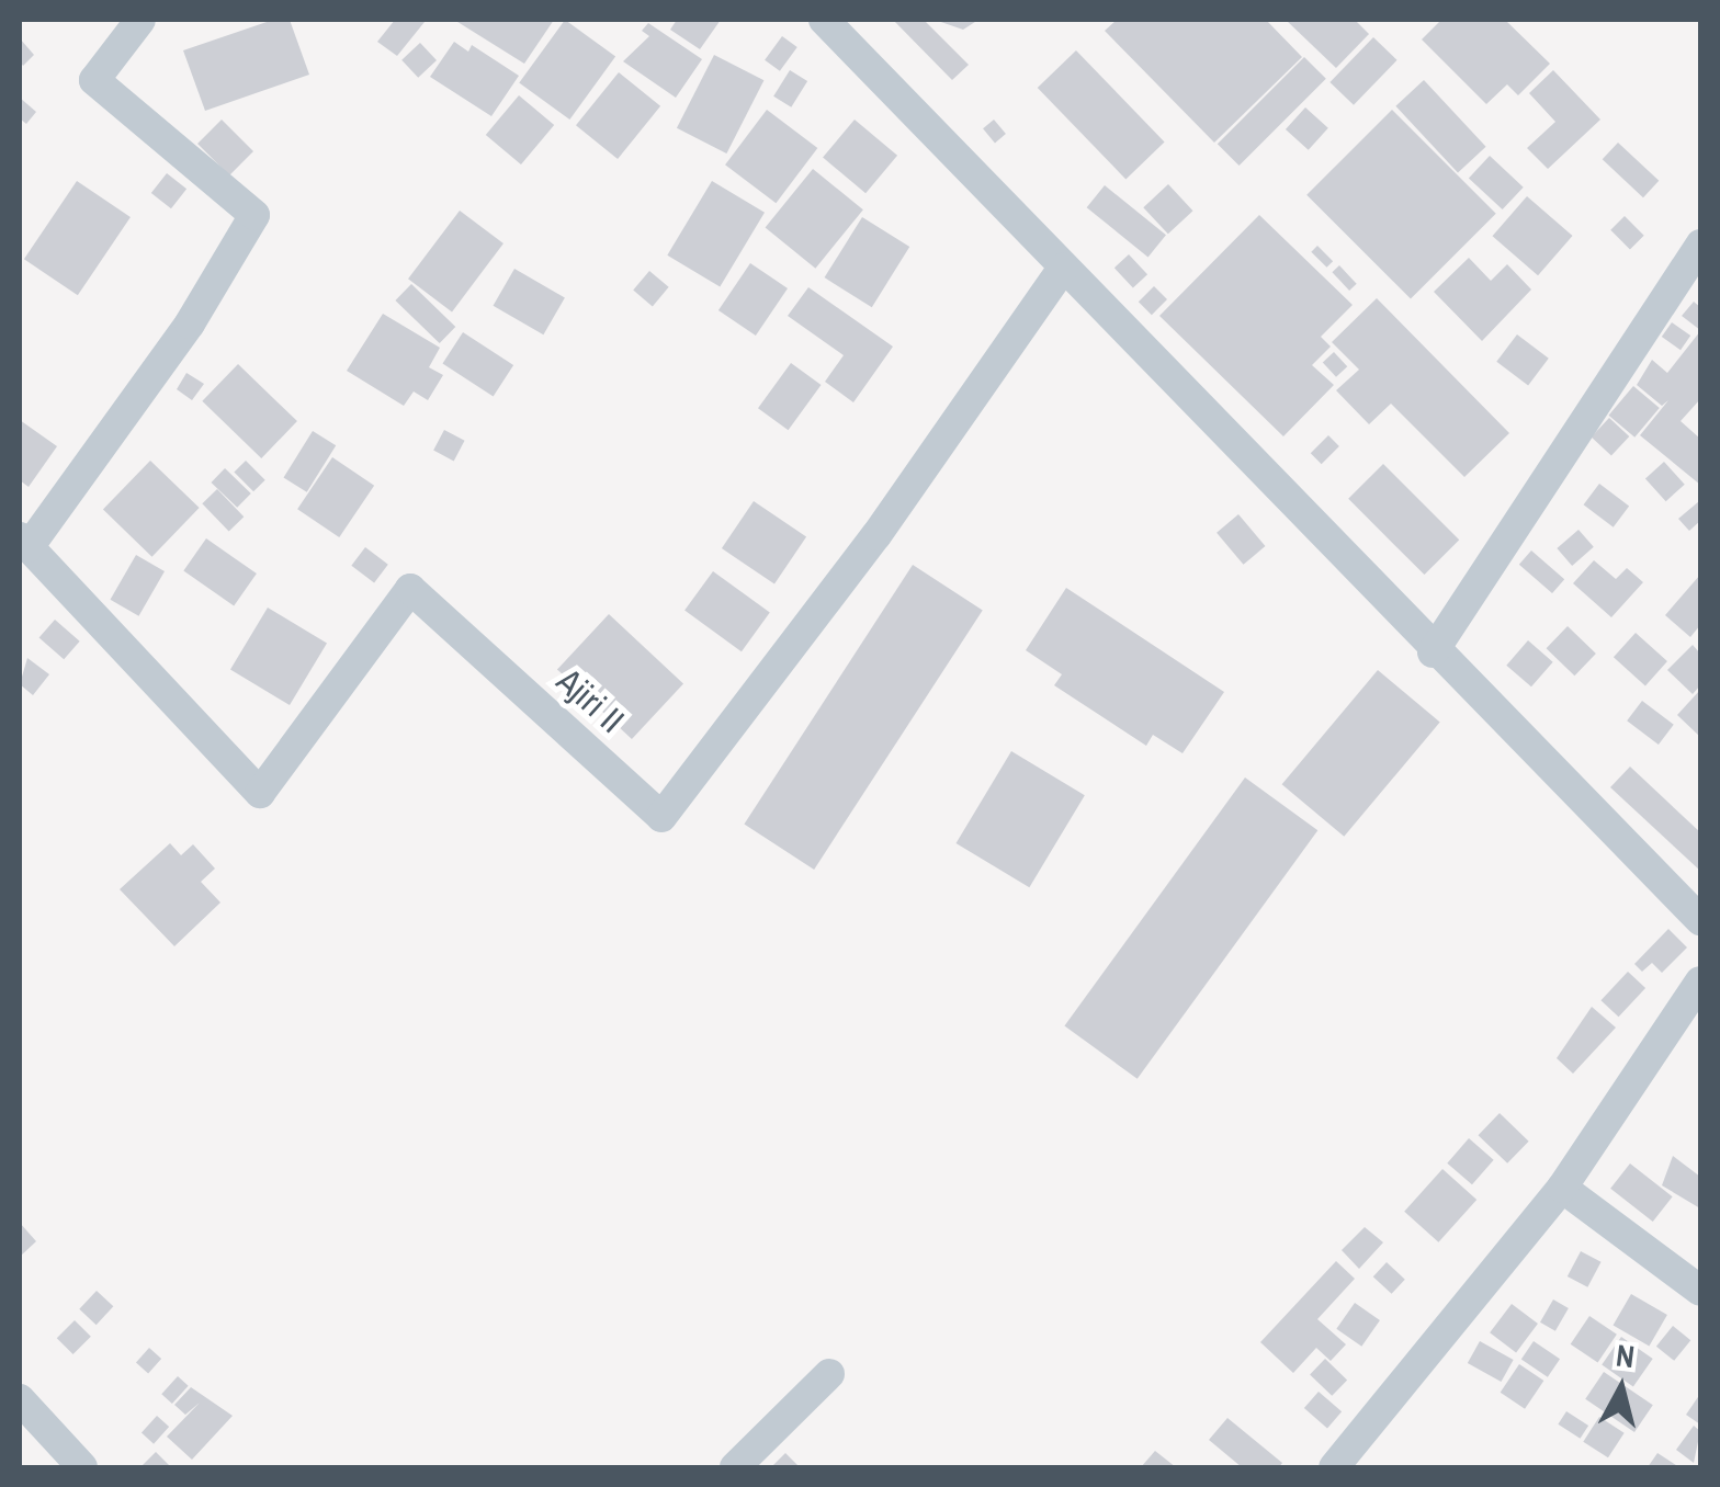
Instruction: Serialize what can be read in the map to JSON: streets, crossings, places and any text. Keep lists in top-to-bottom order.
{
  "streets": {
    "street": ["Ajiri II"]
  },
  "north": "top"
}
